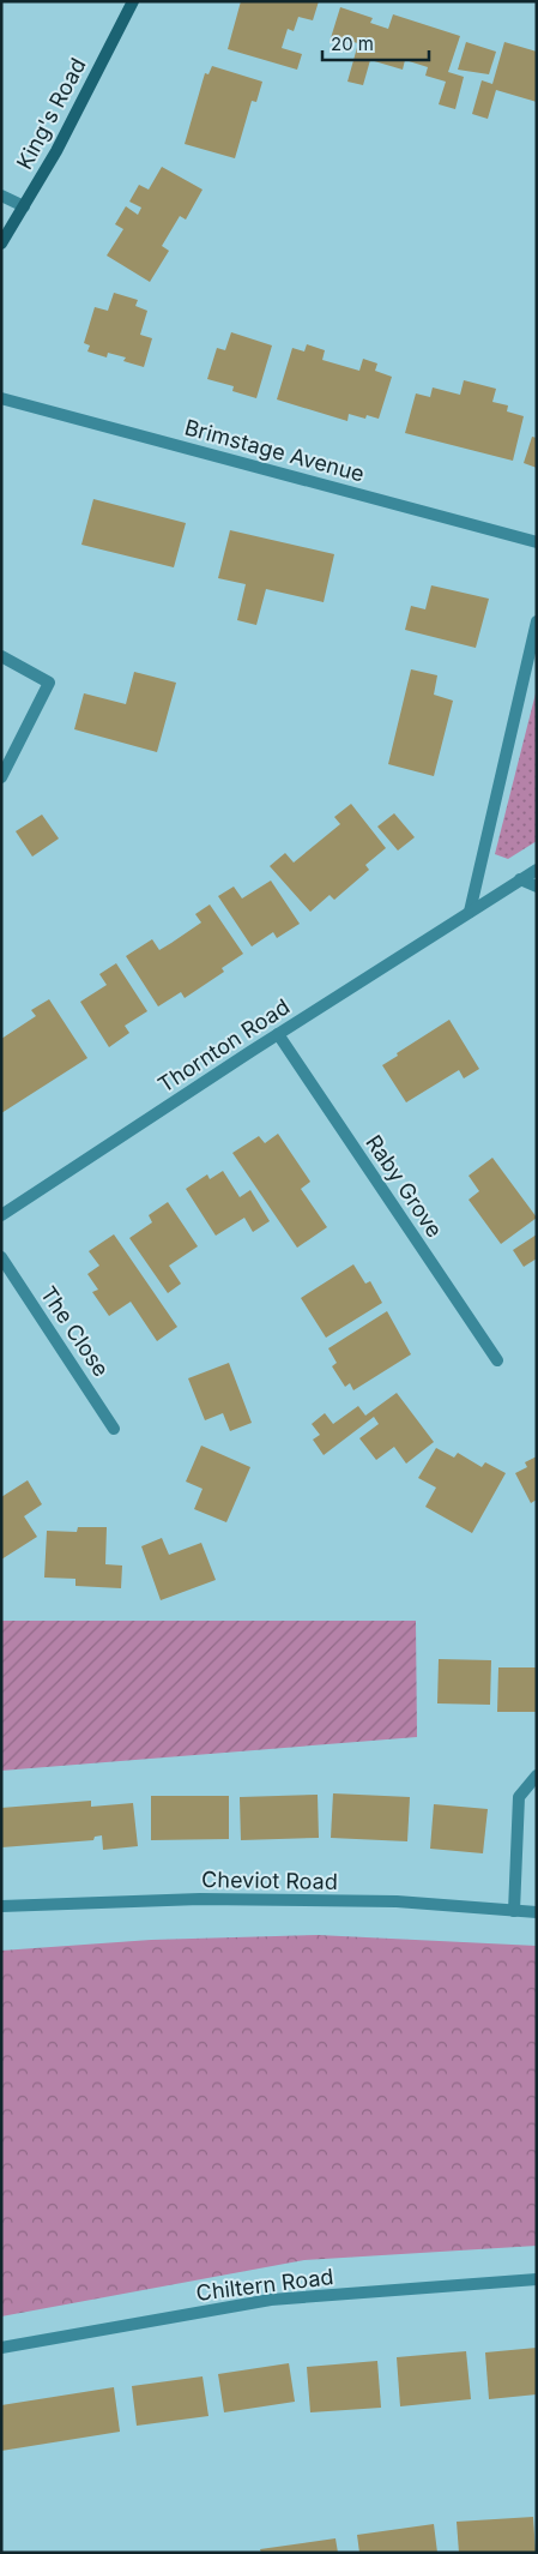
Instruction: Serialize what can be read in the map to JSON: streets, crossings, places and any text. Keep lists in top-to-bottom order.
{
  "streets": {
    "street": [
      "King's Road",
      "Brimstage Avenue",
      "Thornton Road",
      "Raby Grove",
      "The Close",
      "Cheviot Road",
      "Chiltern Road"
    ]
  },
  "crossings": [
    ["Thornton Road", "Raby Grove"]
  ],
  "scale_bar": "20 m"
}
